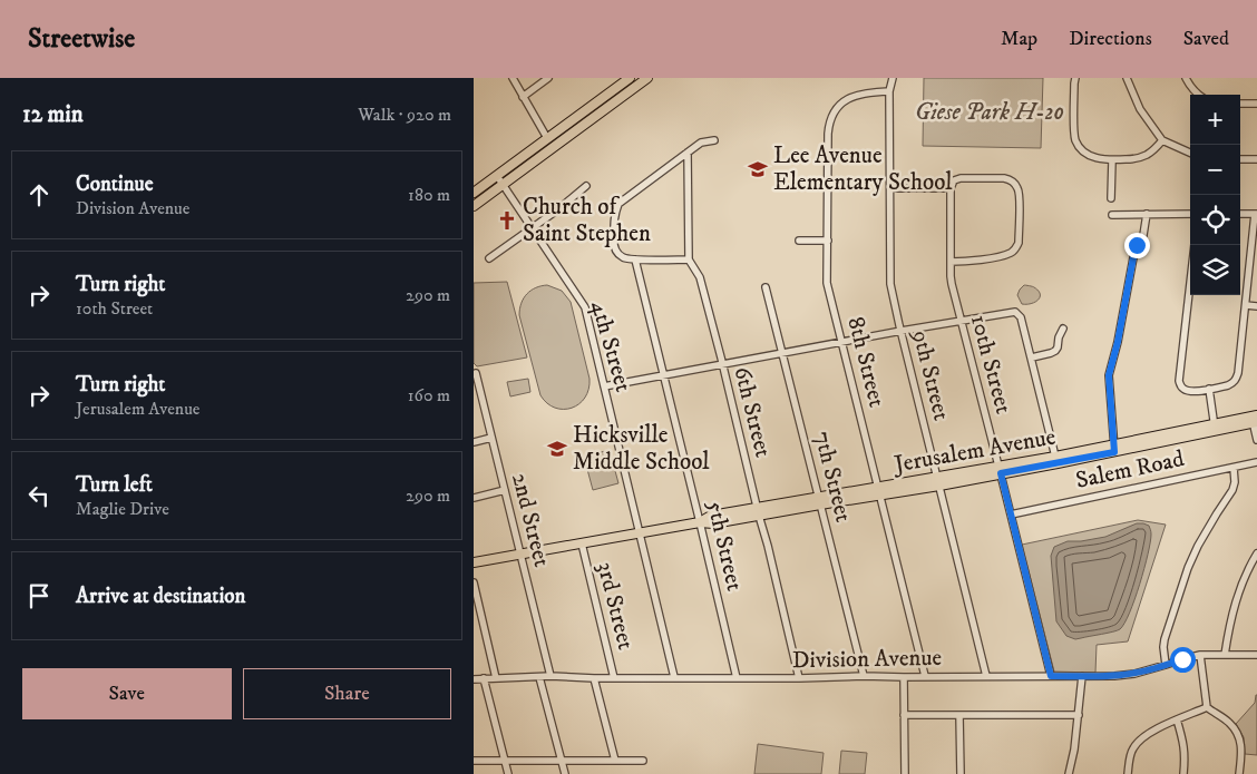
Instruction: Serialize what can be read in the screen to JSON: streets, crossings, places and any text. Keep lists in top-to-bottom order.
{
  "streets": {
    "main road": ["Jerusalem Avenue"],
    "street": [
      "4th Street",
      "8th Street",
      "10th Street",
      "9th Street",
      "6th Street",
      "Salem Road",
      "7th Street",
      "2nd Street",
      "5th Street",
      "3rd Street",
      "Division Avenue"
    ]
  },
  "crossings": [
    ["4th Street", "Jerusalem Avenue"],
    ["4th Street", "Division Avenue"],
    ["8th Street", "9th Street"],
    ["8th Street", "Jerusalem Avenue"],
    ["8th Street", "Division Avenue"],
    ["10th Street", "Jerusalem Avenue"],
    ["10th Street", "Salem Road"],
    ["10th Street", "Division Avenue"],
    ["9th Street", "Jerusalem Avenue"],
    ["9th Street", "Division Avenue"],
    ["6th Street", "Jerusalem Avenue"],
    ["6th Street", "Division Avenue"],
    ["Jerusalem Avenue", "7th Street"],
    ["Jerusalem Avenue", "2nd Street"],
    ["Jerusalem Avenue", "5th Street"],
    ["Jerusalem Avenue", "3rd Street"],
    ["7th Street", "Division Avenue"],
    ["2nd Street", "Division Avenue"],
    ["5th Street", "Division Avenue"],
    ["3rd Street", "Division Avenue"]
  ],
  "parks": ["Giese Park H-20"],
  "places": {
    "school or university": ["Lee Avenue Elementary School", "Hicksville Middle School"],
    "church": ["Church of Saint Stephen"]
  },
  "page": {
    "header": "Streetwise",
    "nav": ["Map", "Directions", "Saved"],
    "heading": ["12 min", "Walk · 920 m"],
    "map_buttons": ["+", "−"],
    "list": [
      ["Continue", "Division Avenue", "180 m"],
      ["Turn right", "10th Street", "290 m"],
      ["Turn right", "Jerusalem Avenue", "160 m"],
      ["Turn left", "Maglie Drive", "290 m"],
      "Arrive at destination"
    ],
    "buttons": ["Save", "Share"]
  }
}
